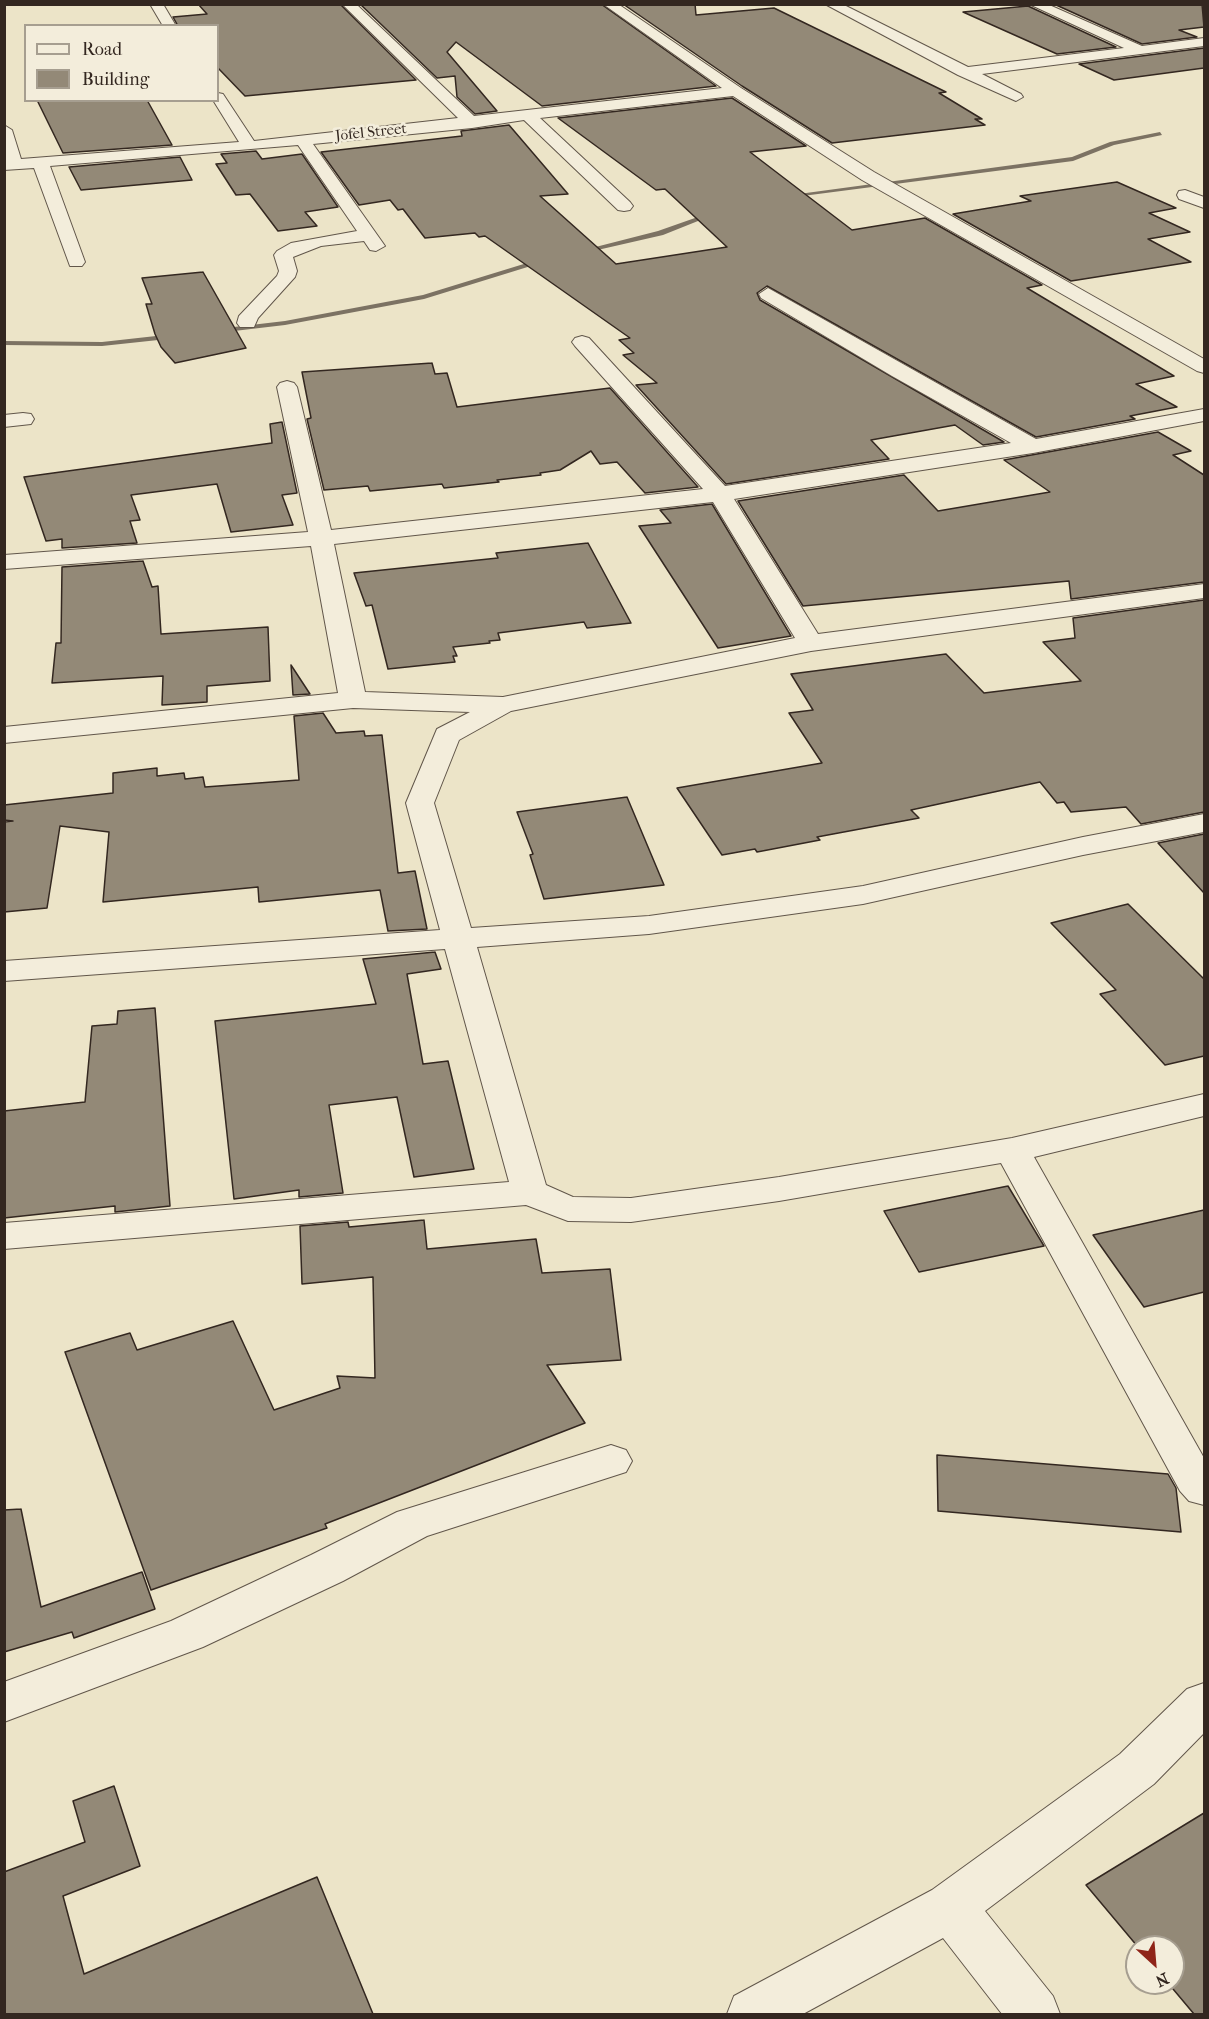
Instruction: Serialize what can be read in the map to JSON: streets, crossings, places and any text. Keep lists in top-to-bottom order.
{
  "streets": {
    "street": ["Jofel Street"]
  },
  "legend": ["Road", "Building"],
  "north": "bottom right"
}
